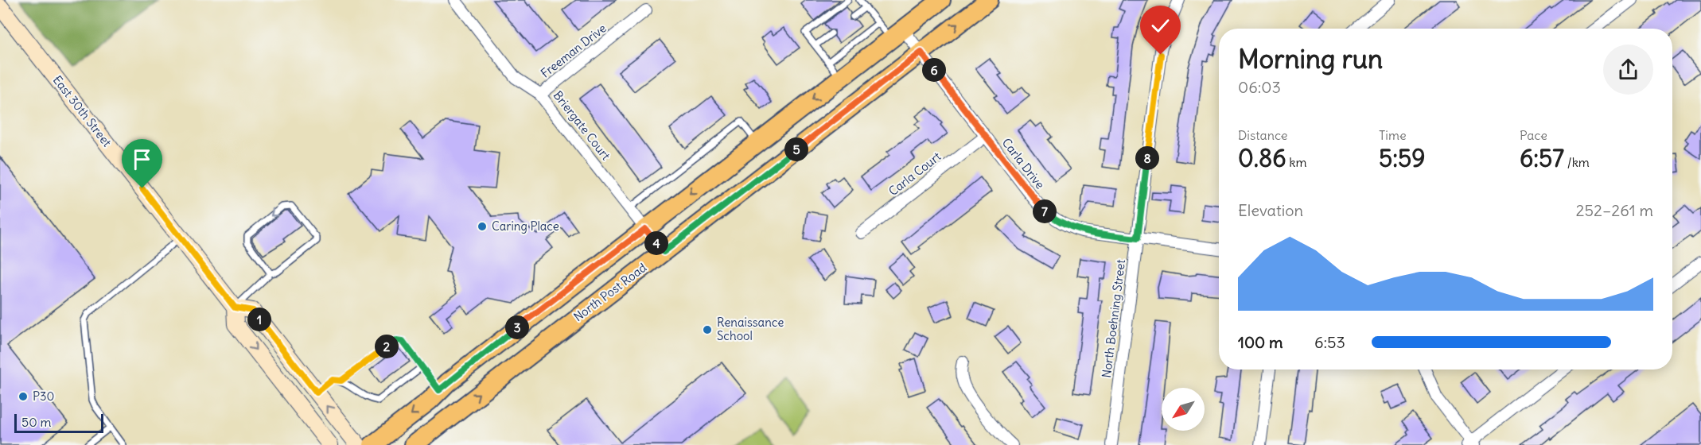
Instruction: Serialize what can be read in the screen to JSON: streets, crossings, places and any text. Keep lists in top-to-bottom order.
{
  "streets": {
    "main road": ["East 30th Street", "North Post Road"],
    "street": [
      "Freeman Drive",
      "Briergate Court",
      "Carla Drive",
      "Carla Court",
      "North Boehning Street"
    ]
  },
  "crossings": [
    ["Freeman Drive", "Briergate Court"],
    ["Briergate Court", "North Post Road"],
    ["Carla Drive", "Carla Court"],
    ["Carla Drive", "North Post Road"],
    ["Carla Drive", "North Boehning Street"]
  ],
  "places": ["Caring Place", "Renaissance School", "P30"],
  "scale_bar": "50 m",
  "north": "bottom left",
  "page": {
    "heading": ["Morning run", "06:03"],
    "pins": [
      "6",
      "5",
      "8",
      "7",
      "4",
      "1",
      "3",
      "2"
    ],
    "stats": [
      ["Distance", "0.86 km"],
      ["Time", "5:59"],
      ["Pace", "6:57 /km"]
    ],
    "chart": ["Elevation", "252–261 m"],
    "list": [
      {
        "name": "100 m",
        "note": "6:53"
      }
    ],
    "scale": "50 m"
  }
}
